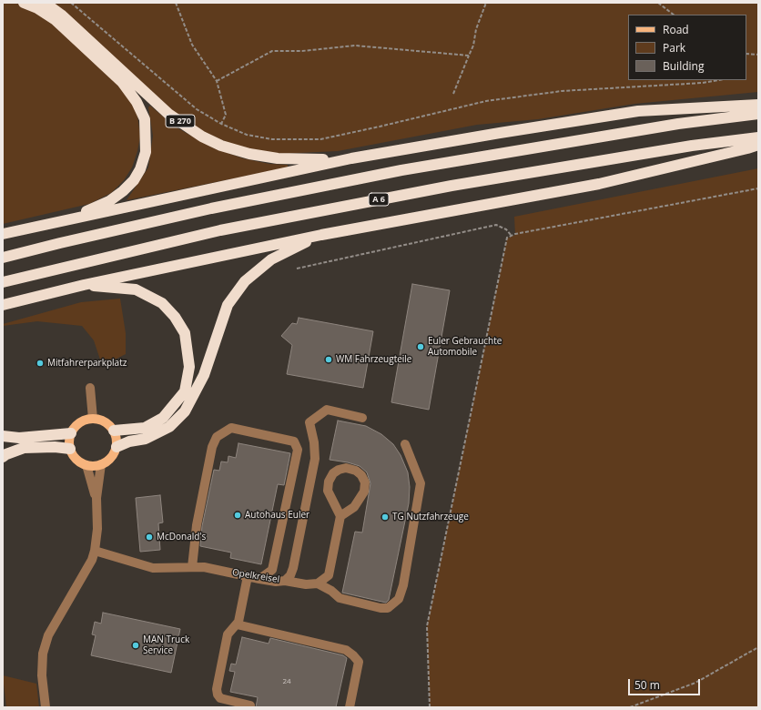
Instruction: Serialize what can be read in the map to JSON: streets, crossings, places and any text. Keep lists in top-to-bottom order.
{
  "streets": {
    "highway": ["B 270", "A 6"],
    "street": ["Opelkreisel"]
  },
  "places": [
    "Euler Gebrauchte Automobile",
    "WM Fahrzeugteile",
    "Mitfahrerparkplatz",
    "Autohaus Euler",
    "TG Nutzfahrzeuge",
    "McDonald's",
    "MAN Truck Service"
  ],
  "house_numbers": ["24"],
  "legend": ["Road", "Park", "Building"],
  "scale_bar": "50 m"
}
